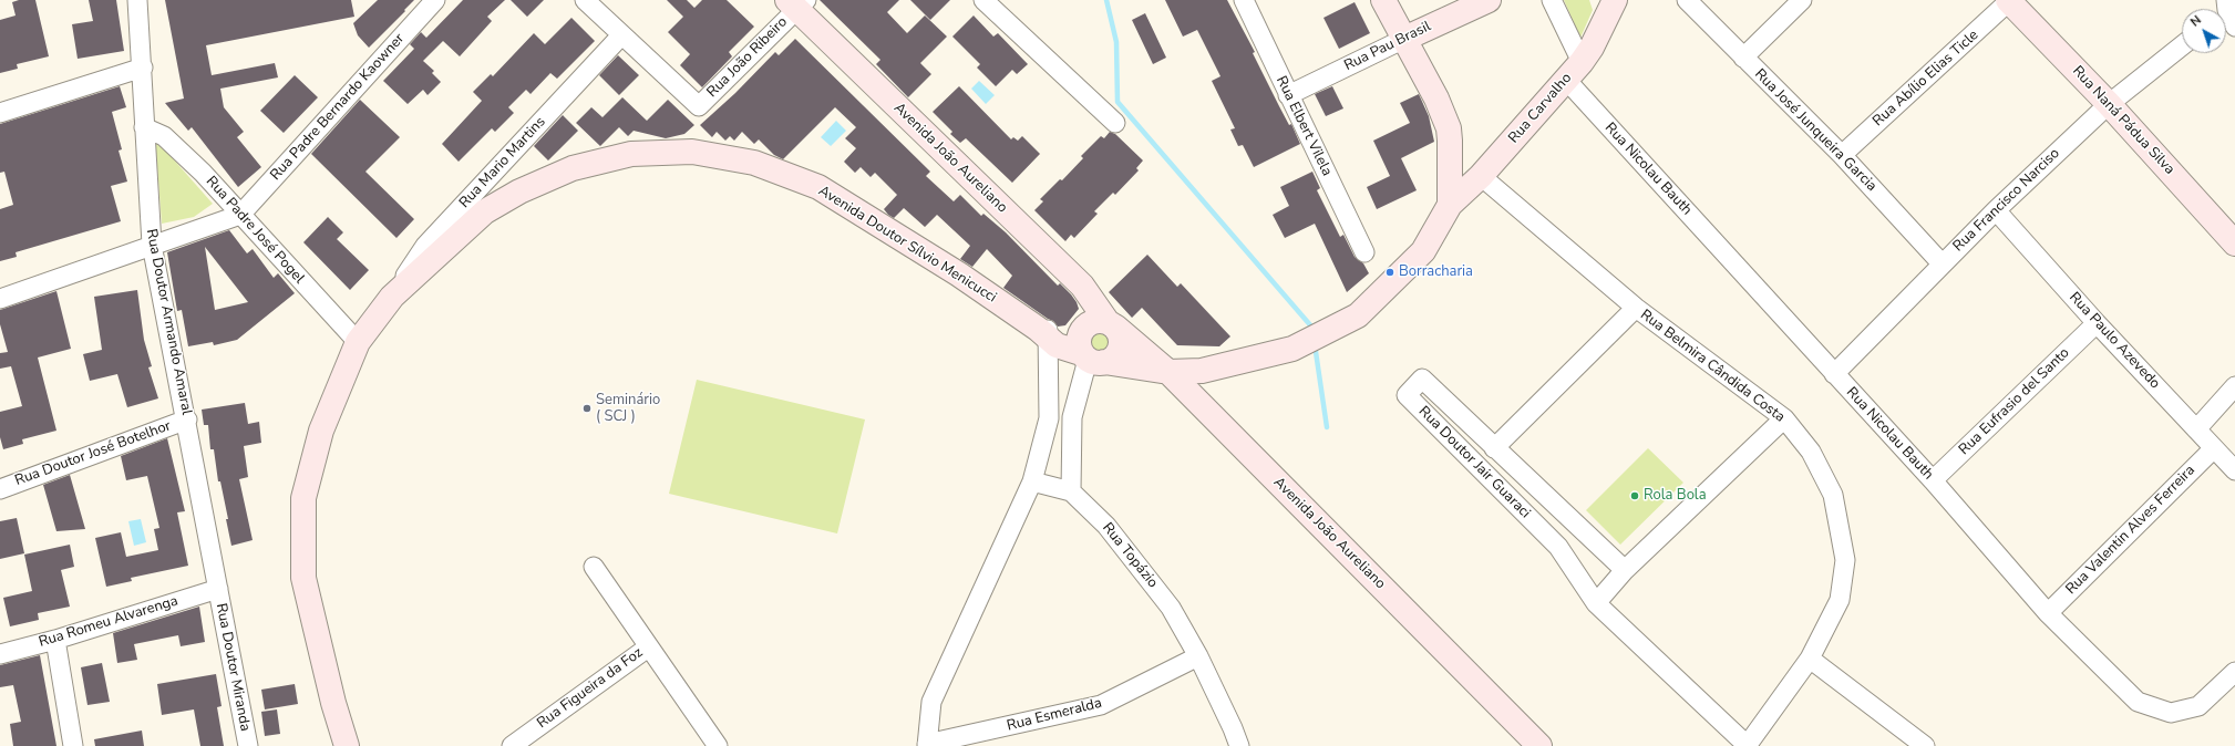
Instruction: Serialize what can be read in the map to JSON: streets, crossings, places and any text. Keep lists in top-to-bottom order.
{
  "streets": {
    "main road": [
      "Rua Pau Brasil",
      "Rua Carvalho",
      "Rua Naná Pádua Silva",
      "Avenida João Aureliano",
      "Avenida Doutor Sílvio Menicucci"
    ],
    "street": [
      "Rua João Ribeiro",
      "Rua Abílio Elias Ticle",
      "Rua Padre Bernardo Kaowner",
      "Rua Elbert Vilela",
      "Rua José Junqueira Garcia",
      "Rua Mario Martins",
      "Rua Nicolau Bauth",
      "Rua Francisco Narciso",
      "Rua Padre José Pogel",
      "Rua Doutor Armando Amaral",
      "Rua Paulo Azevedo",
      "Rua Belmira Cândida Costa",
      "Rua Eufrasio del Santo",
      "Rua Doutor José Botelhor",
      "Rua Doutor Jair Guaraci",
      "Rua Valentin Alves Ferreira",
      "Rua Topázio",
      "Rua Romeu Alvarenga",
      "Rua Doutor Miranda",
      "Rua Figueira da Foz",
      "Rua Esmeralda"
    ]
  },
  "crossings": [
    ["Rua Pau Brasil", "Rua Elbert Vilela"],
    ["Rua João Ribeiro", "Avenida João Aureliano"],
    ["Rua João Ribeiro", "Rua Mario Martins"],
    ["Rua Abílio Elias Ticle", "Rua Naná Pádua Silva"],
    ["Rua Abílio Elias Ticle", "Rua José Junqueira Garcia"],
    ["Rua Padre Bernardo Kaowner", "Rua Padre José Pogel"],
    ["Rua Carvalho", "Rua Nicolau Bauth"],
    ["Rua Carvalho", "Avenida Doutor Sílvio Menicucci"],
    ["Rua Carvalho", "Rua Belmira Cândida Costa"],
    ["Rua Naná Pádua Silva", "Rua Francisco Narciso"],
    ["Rua José Junqueira Garcia", "Rua Francisco Narciso"],
    ["Avenida João Aureliano", "Avenida Doutor Sílvio Menicucci"],
    ["Rua Mario Martins", "Avenida Doutor Sílvio Menicucci"],
    ["Rua Nicolau Bauth", "Rua Francisco Narciso"],
    ["Rua Nicolau Bauth", "Rua Eufrasio del Santo"],
    ["Rua Nicolau Bauth", "Rua Valentin Alves Ferreira"],
    ["Rua Francisco Narciso", "Rua Paulo Azevedo"],
    ["Rua Padre José Pogel", "Avenida Doutor Sílvio Menicucci"],
    ["Rua Padre José Pogel", "Rua Doutor Armando Amaral"],
    ["Rua Doutor Armando Amaral", "Rua Doutor José Botelhor"],
    ["Rua Doutor Armando Amaral", "Rua Romeu Alvarenga"],
    ["Rua Doutor Armando Amaral", "Rua Doutor Miranda"],
    ["Rua Paulo Azevedo", "Rua Eufrasio del Santo"],
    ["Rua Paulo Azevedo", "Rua Valentin Alves Ferreira"],
    ["Rua Belmira Cândida Costa", "Rua Doutor Jair Guaraci"],
    ["Rua Topázio", "Rua Esmeralda"],
    ["Rua Romeu Alvarenga", "Rua Doutor Miranda"]
  ],
  "places": ["Borracharia", "Seminário ( SCJ )", "Rola Bola"],
  "north": "top left"
}
